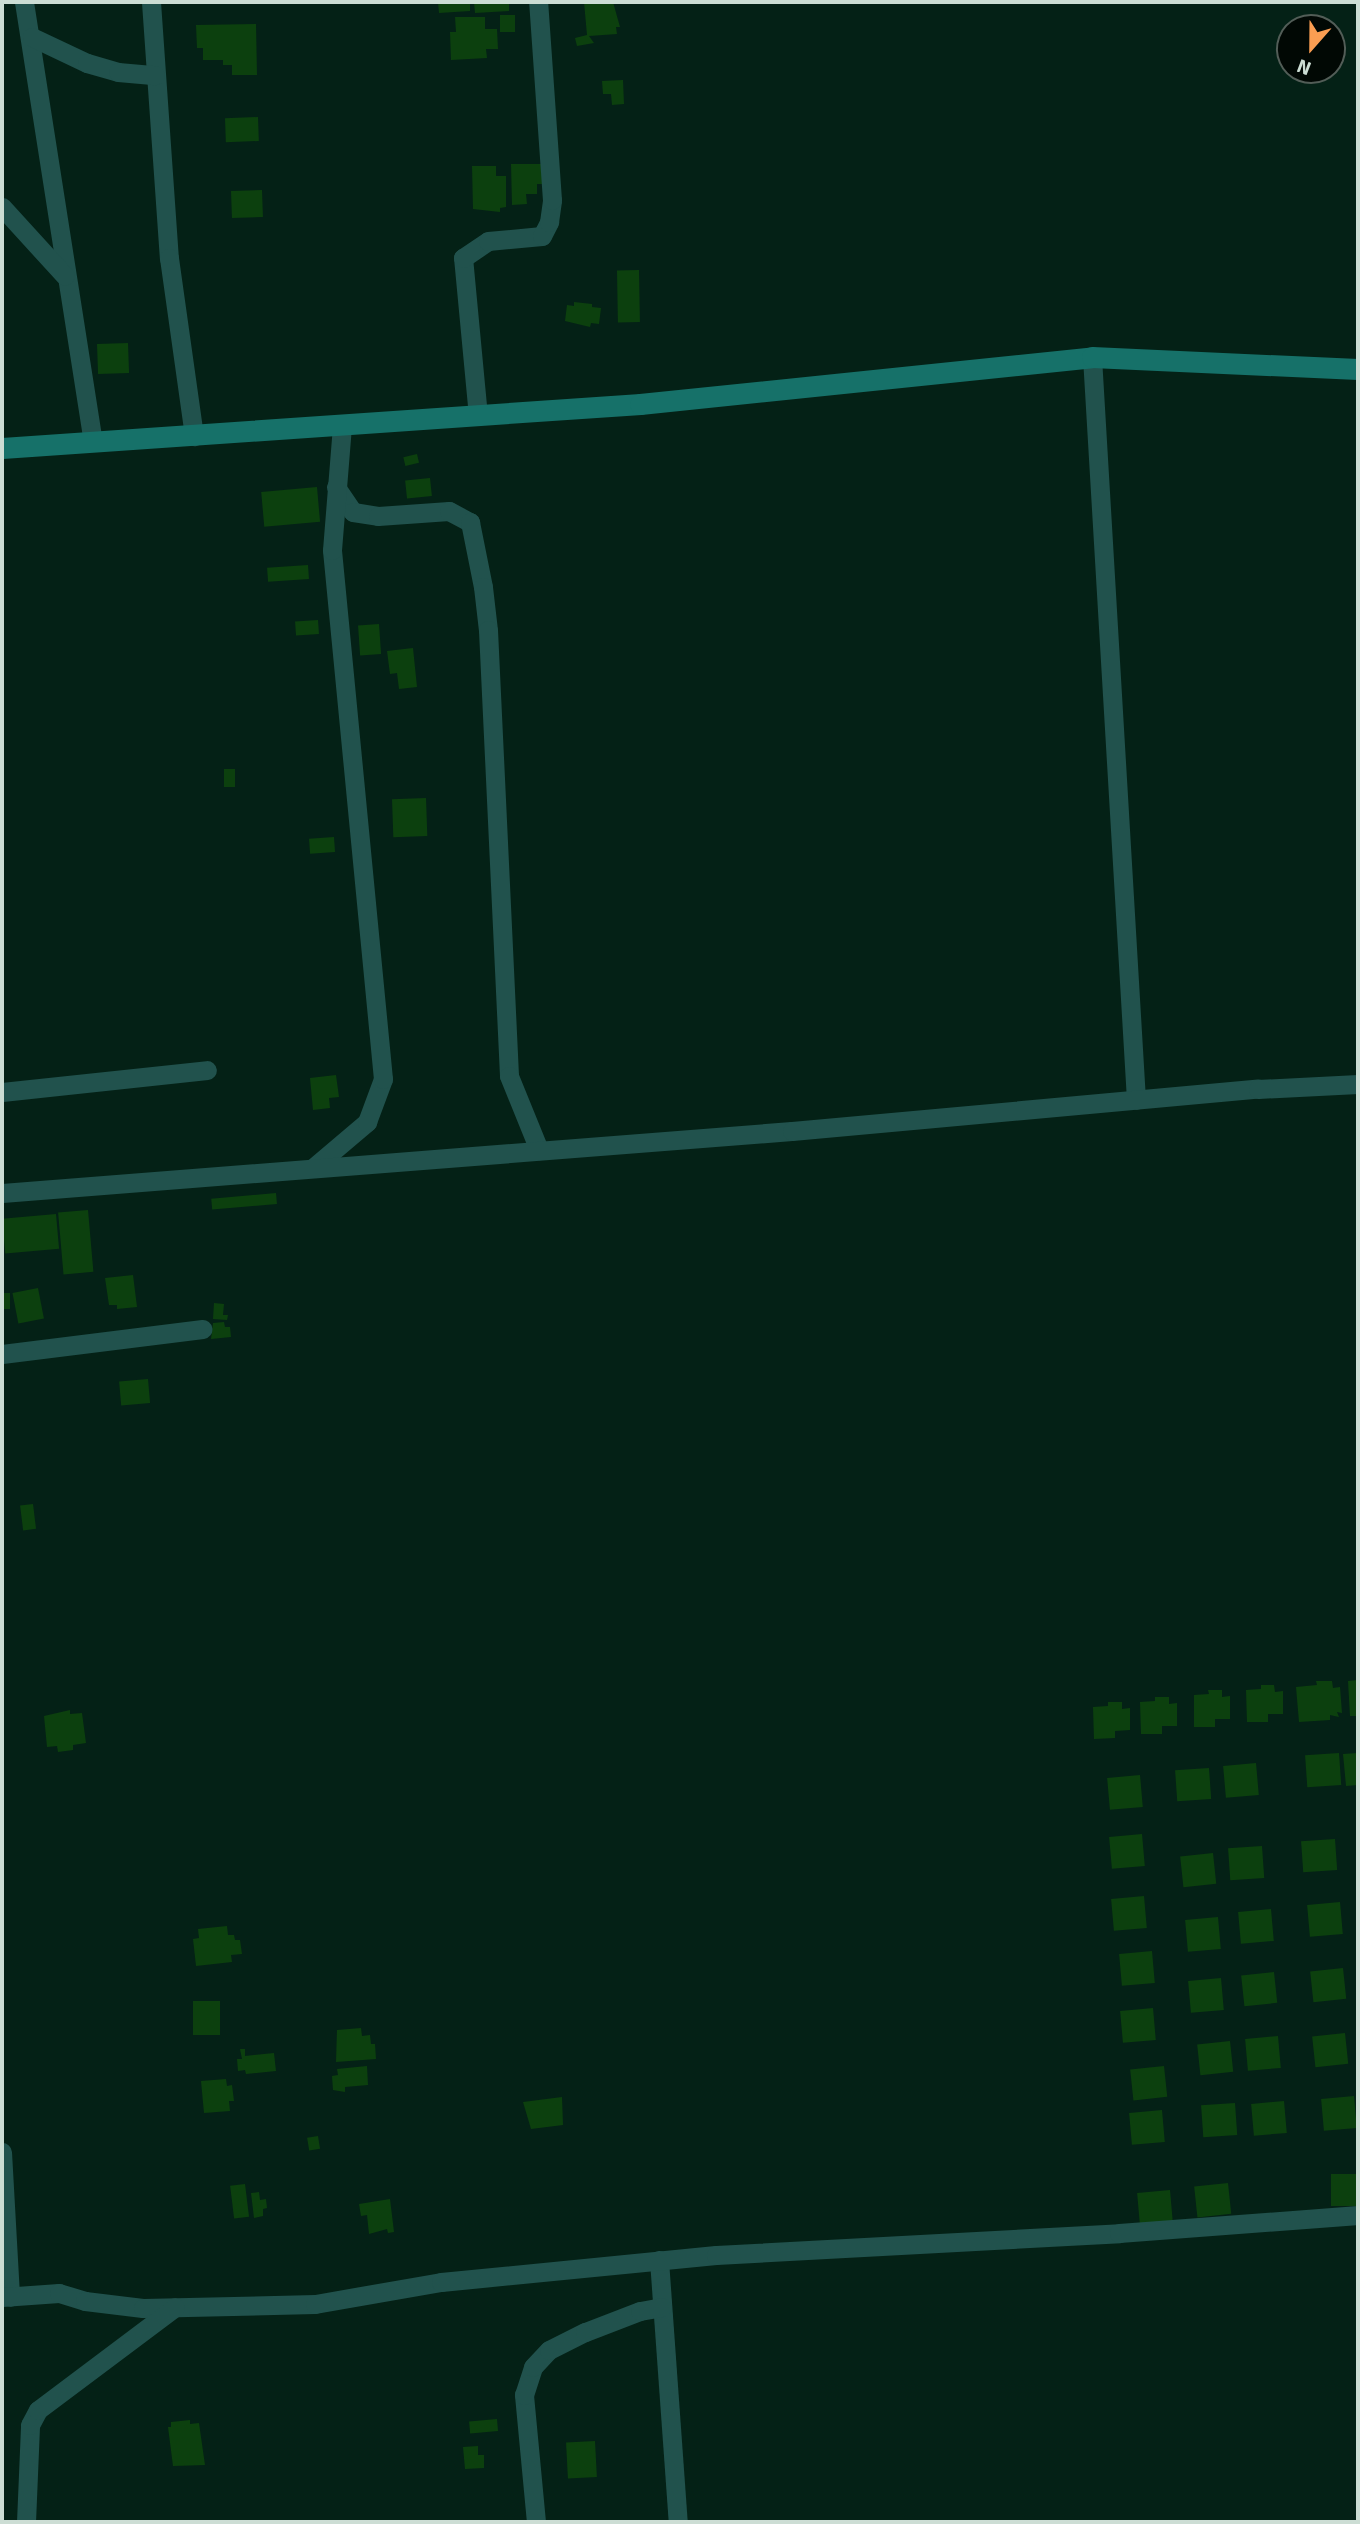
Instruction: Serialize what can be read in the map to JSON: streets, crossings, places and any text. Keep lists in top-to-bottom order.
{
  "north": "bottom"
}
